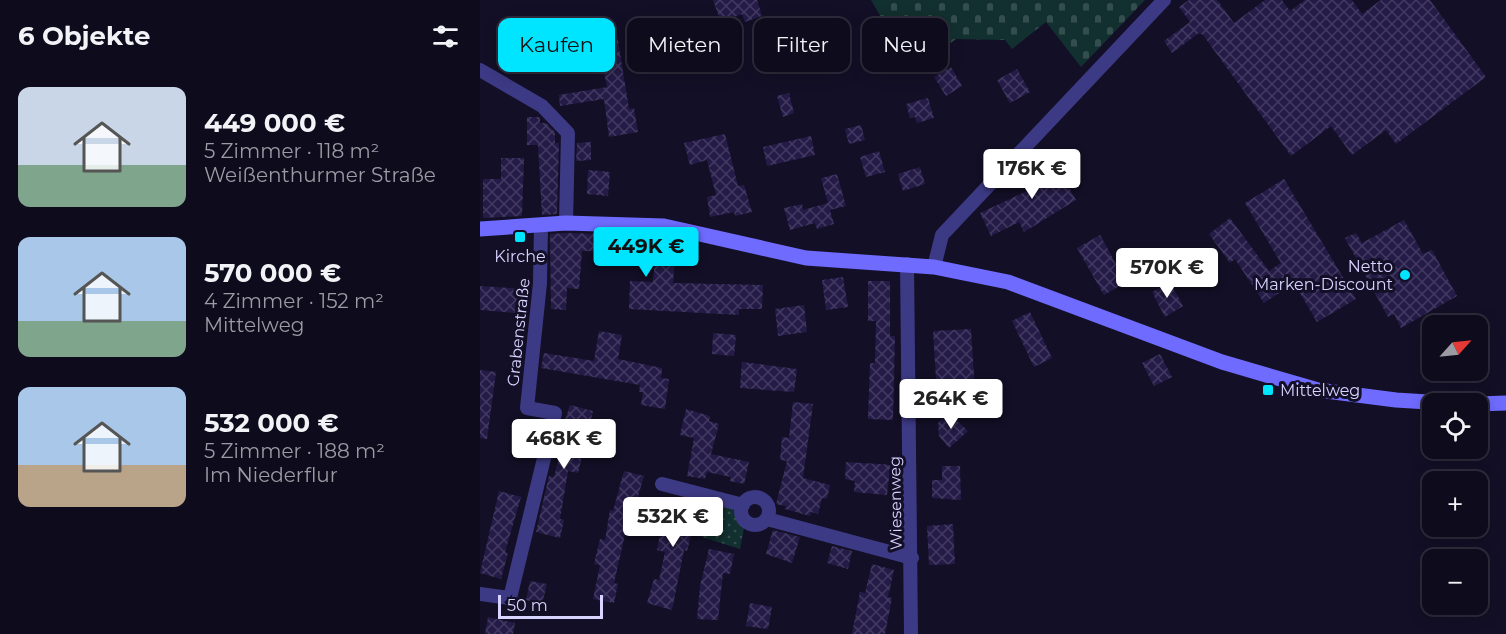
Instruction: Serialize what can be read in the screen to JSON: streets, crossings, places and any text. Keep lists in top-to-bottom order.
{
  "streets": {
    "street": ["Grabenstraße", "Wiesenweg"]
  },
  "places": {
    "transit": ["Kirche", "Mittelweg"],
    "other": ["Netto Marken-Discount"]
  },
  "scale_bar": "50 m",
  "north": "top right",
  "page": {
    "heading": "6 Objekte",
    "chip": [
      "Kaufen",
      "Mieten",
      "Filter",
      "Neu"
    ],
    "list": [
      {
        "name": "449 000 €",
        "note": "5 Zimmer · 118 m² · Weißenthurmer Straße"
      },
      {
        "name": "570 000 €",
        "note": "4 Zimmer · 152 m² · Mittelweg"
      },
      {
        "name": "532 000 €",
        "note": "5 Zimmer · 188 m² · Im Niederflur"
      }
    ],
    "price": [
      "176K €",
      "449K €",
      "570K €",
      "264K €",
      "468K €",
      "532K €"
    ],
    "map_buttons": ["+", "−"],
    "scale": "50 m"
  }
}
